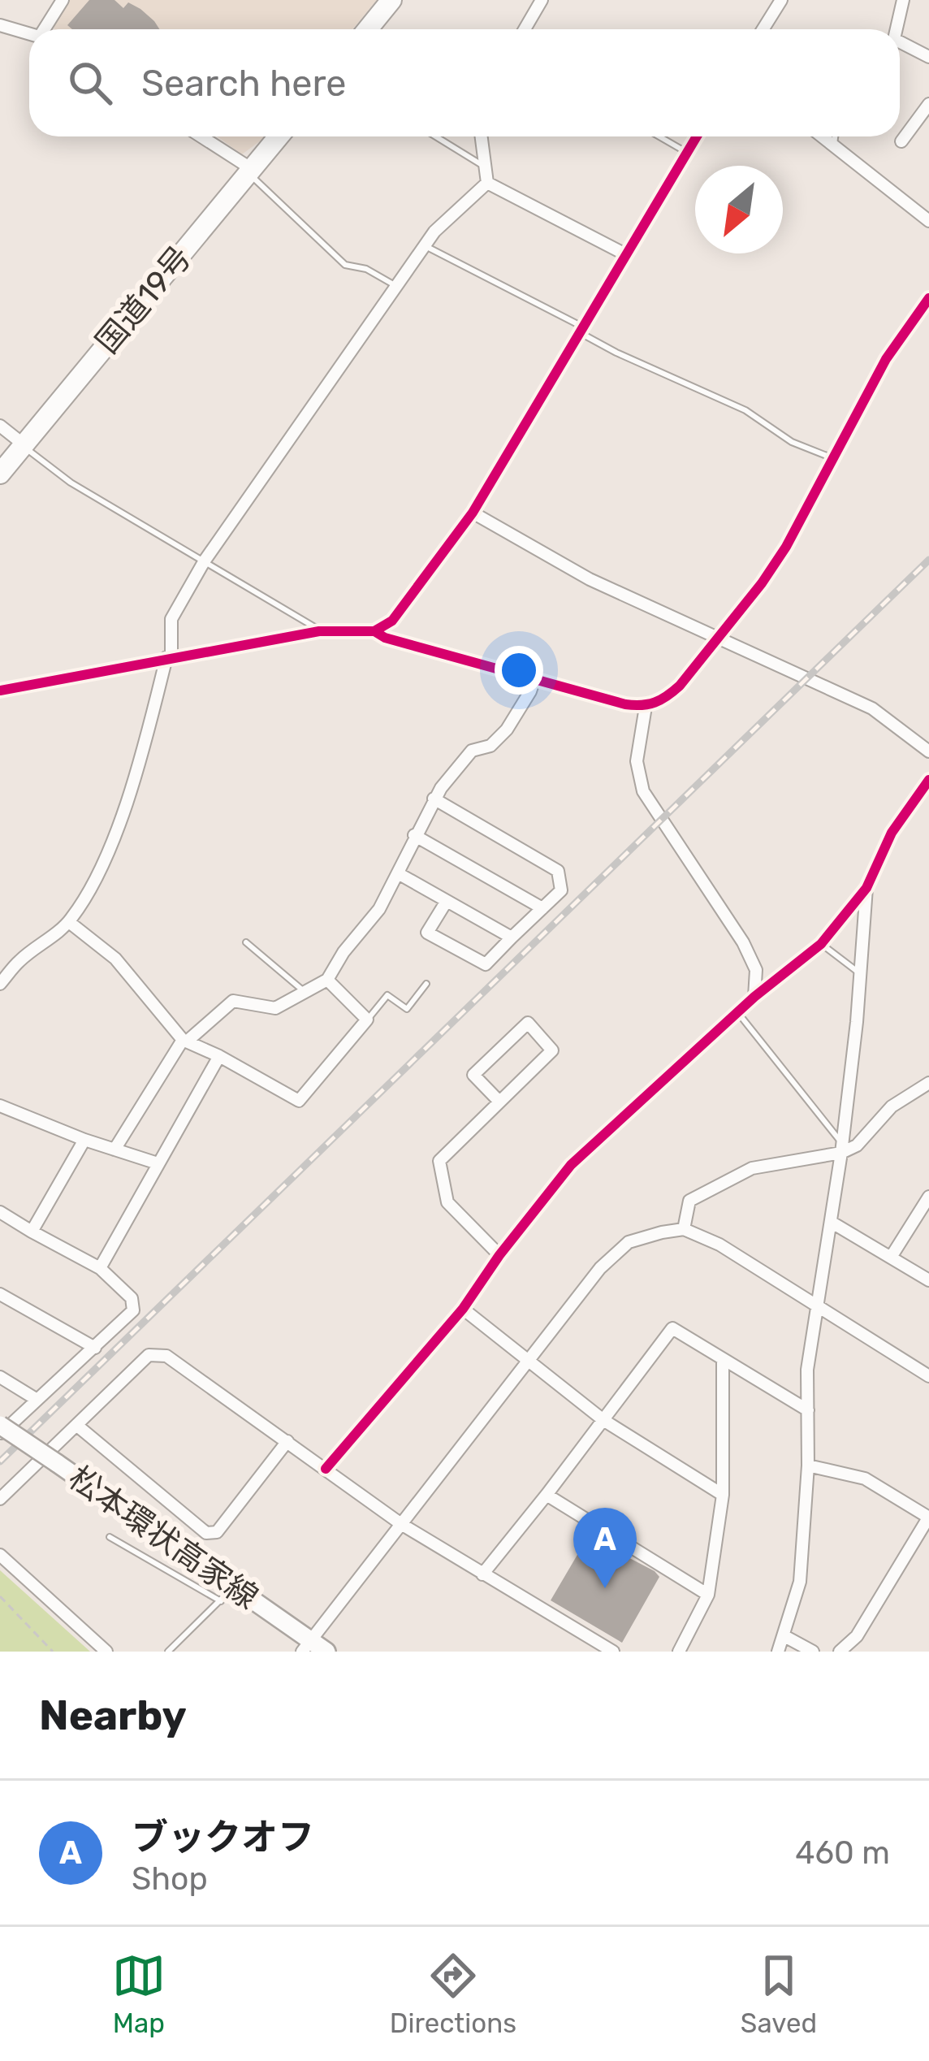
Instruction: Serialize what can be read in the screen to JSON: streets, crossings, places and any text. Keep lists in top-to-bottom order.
{
  "streets": {
    "highway": ["国道19号"],
    "main road": ["松本環状高家線"]
  },
  "north": "bottom left",
  "page": {
    "search": "Search here",
    "pins": "A",
    "heading": "Nearby",
    "list": [
      {
        "mark": "A",
        "name": "ブックオフ",
        "note": "Shop",
        "value": "460 m"
      }
    ],
    "nav": ["Map", "Directions", "Saved"]
  }
}
